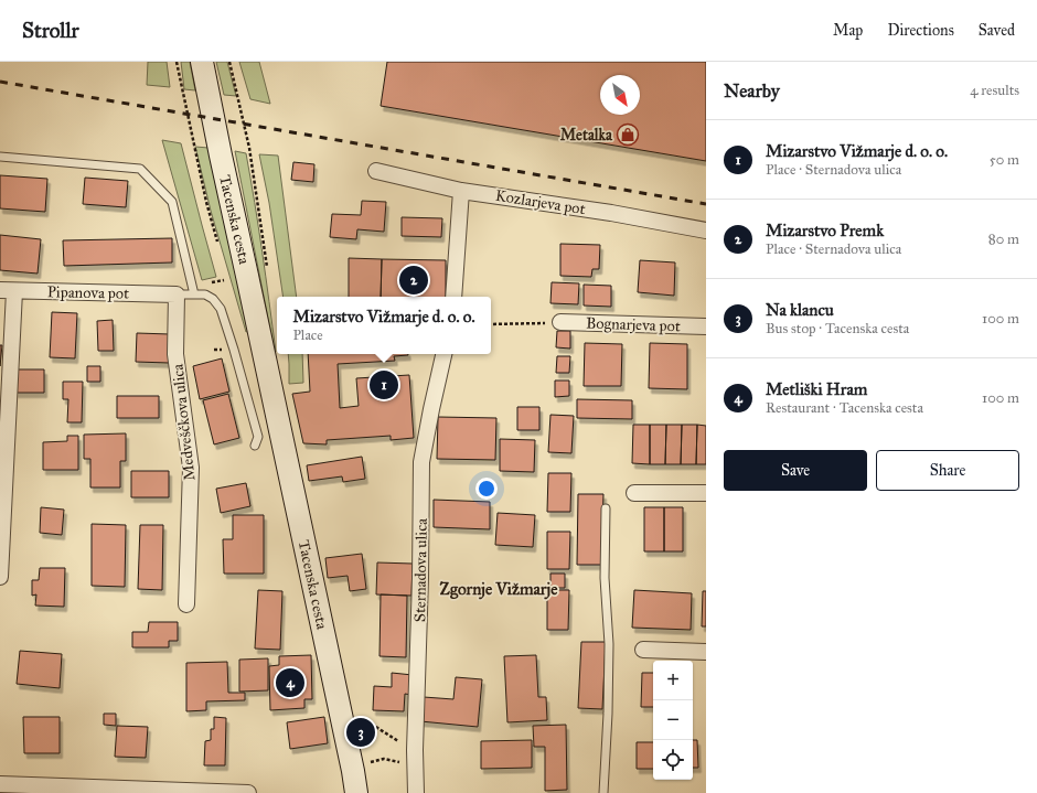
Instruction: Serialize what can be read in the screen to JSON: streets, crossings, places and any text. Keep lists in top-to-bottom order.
{
  "streets": {
    "main road": ["Tacenska cesta"],
    "street": [
      "Kozlarjeva pot",
      "Pipanova pot",
      "Bognarjeva pot",
      "Medveščkova ulica",
      "Sternadova ulica"
    ]
  },
  "crossings": [
    ["Pipanova pot", "Medveščkova ulica"]
  ],
  "districts": ["Zgornje Vižmarje"],
  "places": {
    "shop": ["Metalka"]
  },
  "north": "bottom right",
  "page": {
    "header": "Strollr",
    "nav": ["Map", "Directions", "Saved"],
    "heading": ["Nearby", "4 results"],
    "list": [
      {
        "mark": "1",
        "name": "Mizarstvo Vižmarje d. o. o.",
        "note": "Place · Sternadova ulica",
        "value": "50 m"
      },
      {
        "mark": "2",
        "name": "Mizarstvo Premk",
        "note": "Place · Sternadova ulica",
        "value": "80 m"
      },
      {
        "mark": "3",
        "name": "Na klancu",
        "note": "Bus stop · Tacenska cesta",
        "value": "100 m"
      },
      {
        "mark": "4",
        "name": "Metliški Hram",
        "note": "Restaurant · Tacenska cesta",
        "value": "100 m"
      }
    ],
    "pins": [
      "2",
      "1",
      "4",
      "3"
    ],
    "popup": ["Mizarstvo Vižmarje d. o. o.", "Place"],
    "buttons": ["Save", "Share"],
    "map_buttons": ["+", "−"]
  }
}
